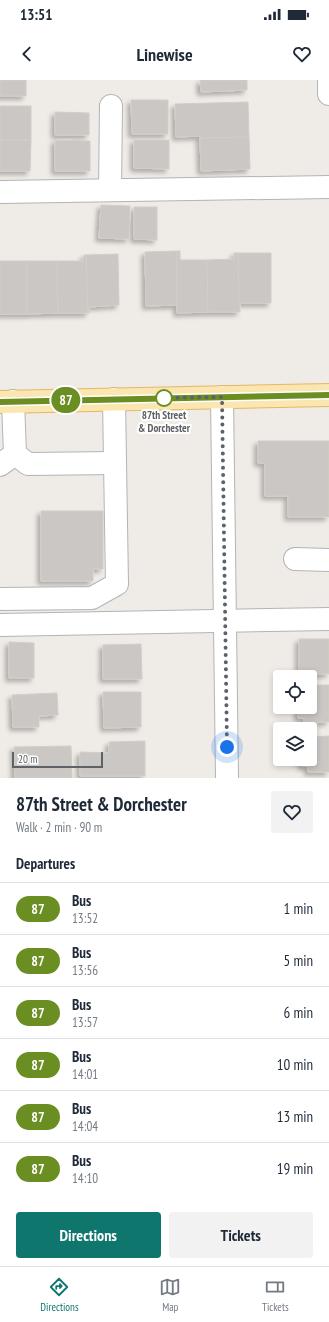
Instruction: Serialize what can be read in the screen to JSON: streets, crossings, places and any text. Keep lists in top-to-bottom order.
{
  "places": ["87th Street & Dorchester"],
  "lines": ["bus line 87"],
  "scale_bar": "20 m",
  "page": {
    "status": "13:51",
    "header": "Linewise",
    "on_map": "87",
    "scale": "20 m",
    "heading": [
      ["87th Street & Dorchester", "Walk · 2 min · 90 m"],
      "Departures"
    ],
    "list": [
      {
        "mark": "87",
        "name": "Bus",
        "note": "13:52",
        "value": "1 min"
      },
      {
        "mark": "87",
        "name": "Bus",
        "note": "13:56",
        "value": "5 min"
      },
      {
        "mark": "87",
        "name": "Bus",
        "note": "13:57",
        "value": "6 min"
      },
      {
        "mark": "87",
        "name": "Bus",
        "note": "14:01",
        "value": "10 min"
      },
      {
        "mark": "87",
        "name": "Bus",
        "note": "14:04",
        "value": "13 min"
      },
      {
        "mark": "87",
        "name": "Bus",
        "note": "14:10",
        "value": "19 min"
      }
    ],
    "buttons": ["Directions", "Tickets"],
    "tabs": ["Directions", "Map", "Tickets"]
  }
}
